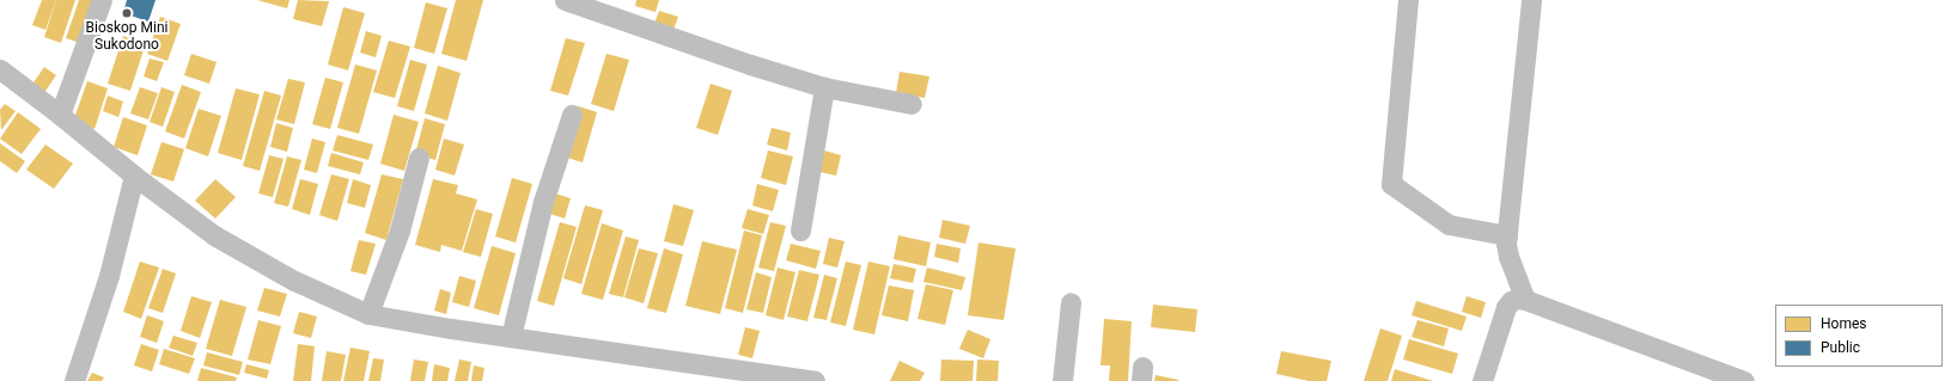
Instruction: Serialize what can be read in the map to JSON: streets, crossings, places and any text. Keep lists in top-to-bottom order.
{
  "places": ["Bioskop Mini Sukodono"],
  "legend": ["Homes", "Public"]
}
